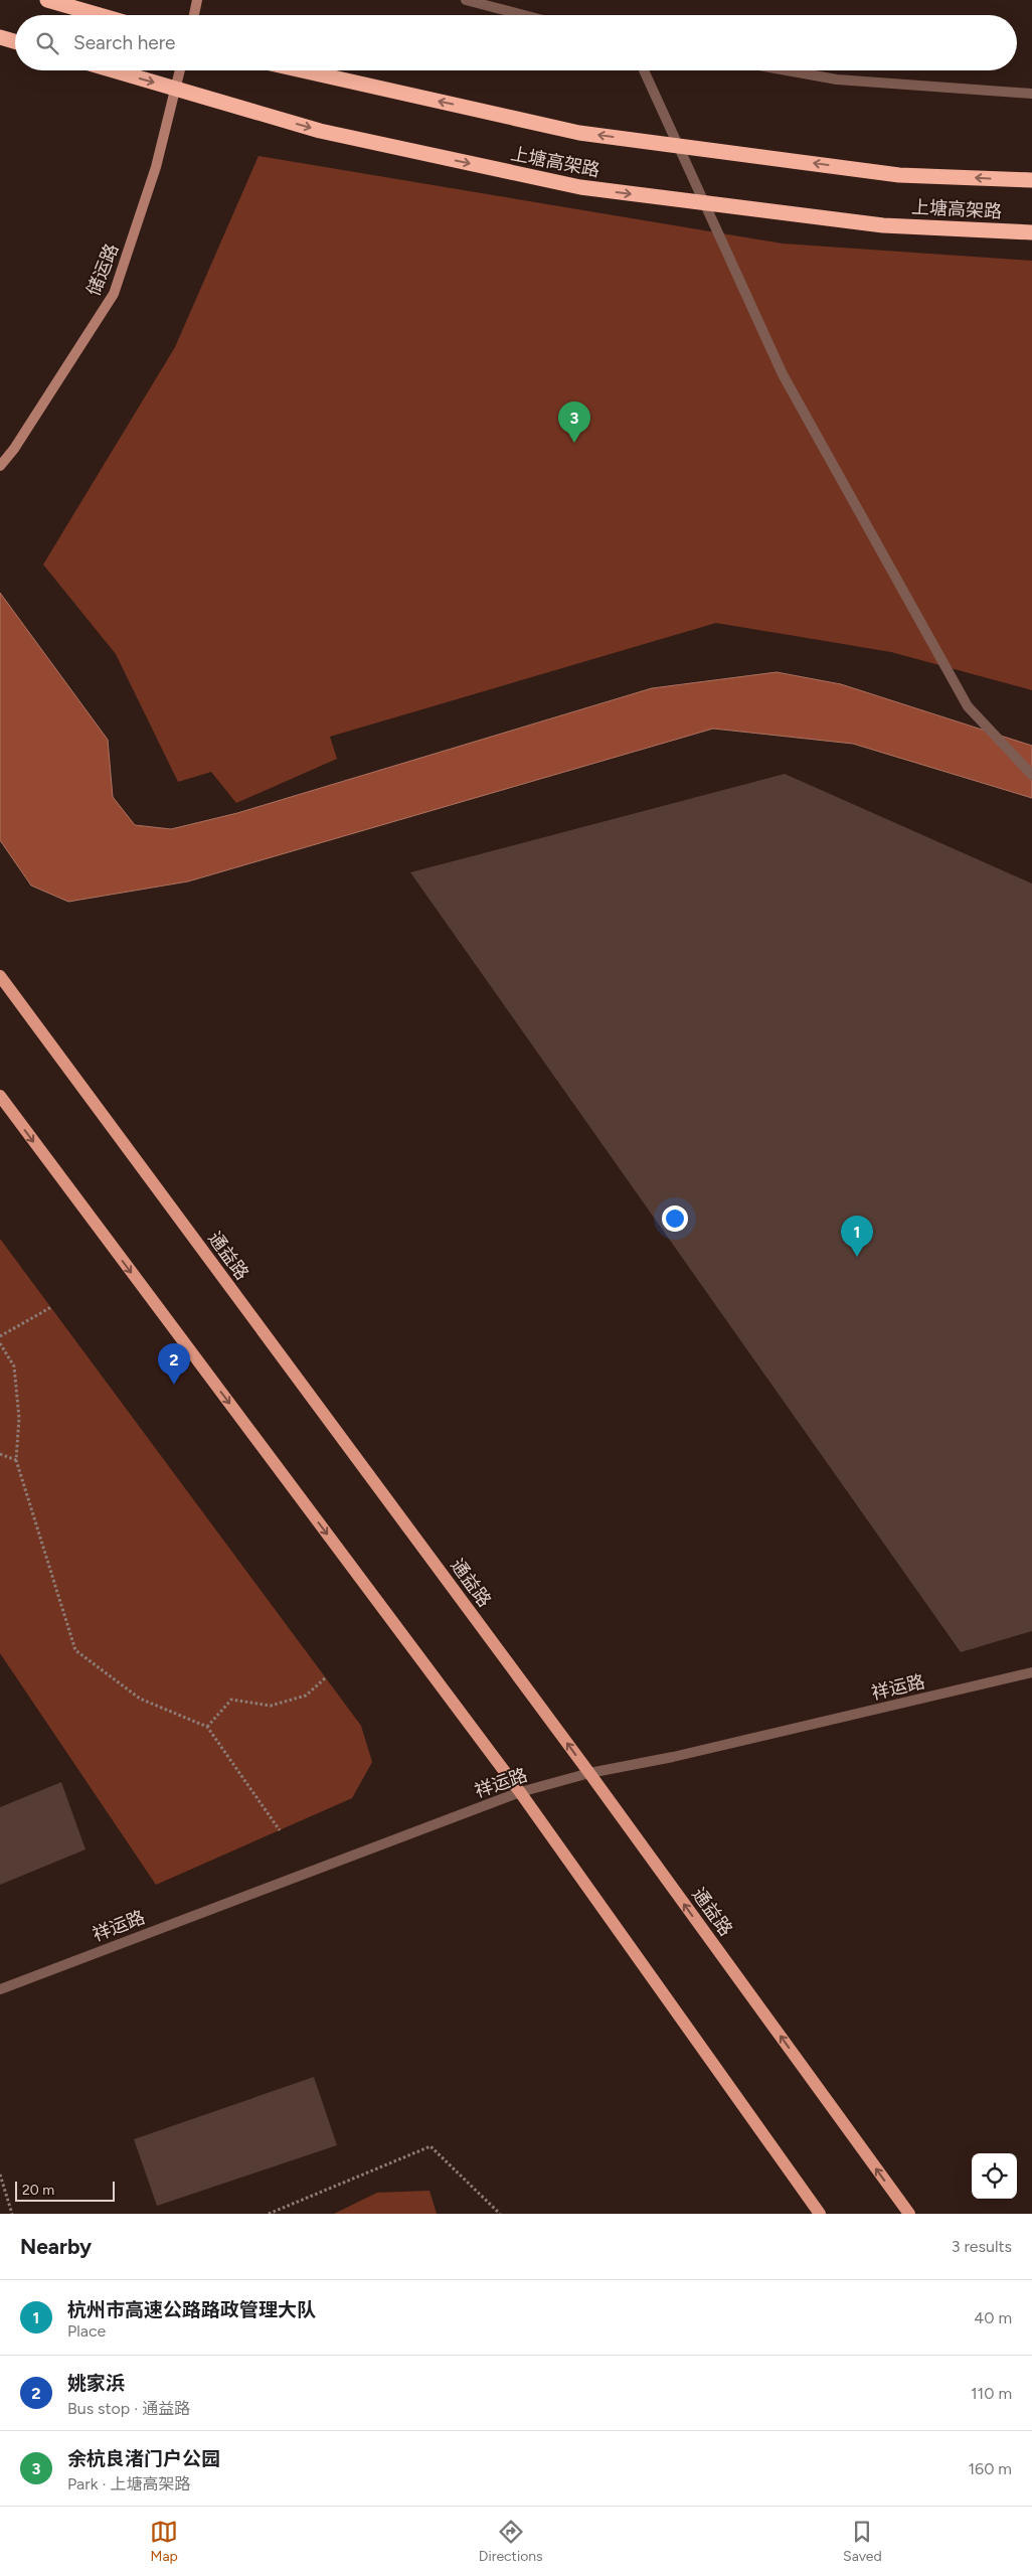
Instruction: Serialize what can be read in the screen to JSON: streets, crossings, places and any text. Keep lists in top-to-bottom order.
{
  "streets": {
    "highway": ["上塘高架路"],
    "main road": ["通益路"],
    "street": ["储运路", "祥运路"]
  },
  "crossings": [
    ["通益路", "祥运路"]
  ],
  "scale_bar": "20 m",
  "page": {
    "search": "Search here",
    "pins": ["3", "1", "2"],
    "scale": "20 m",
    "heading": ["Nearby", "3 results"],
    "list": [
      {
        "mark": "1",
        "name": "杭州市高速公路路政管理大队",
        "note": "Place",
        "value": "40 m"
      },
      {
        "mark": "2",
        "name": "姚家浜",
        "note": "Bus stop · 通益路",
        "value": "110 m"
      },
      {
        "mark": "3",
        "name": "余杭良渚门户公园",
        "note": "Park · 上塘高架路",
        "value": "160 m"
      }
    ],
    "nav": ["Map", "Directions", "Saved"]
  }
}
